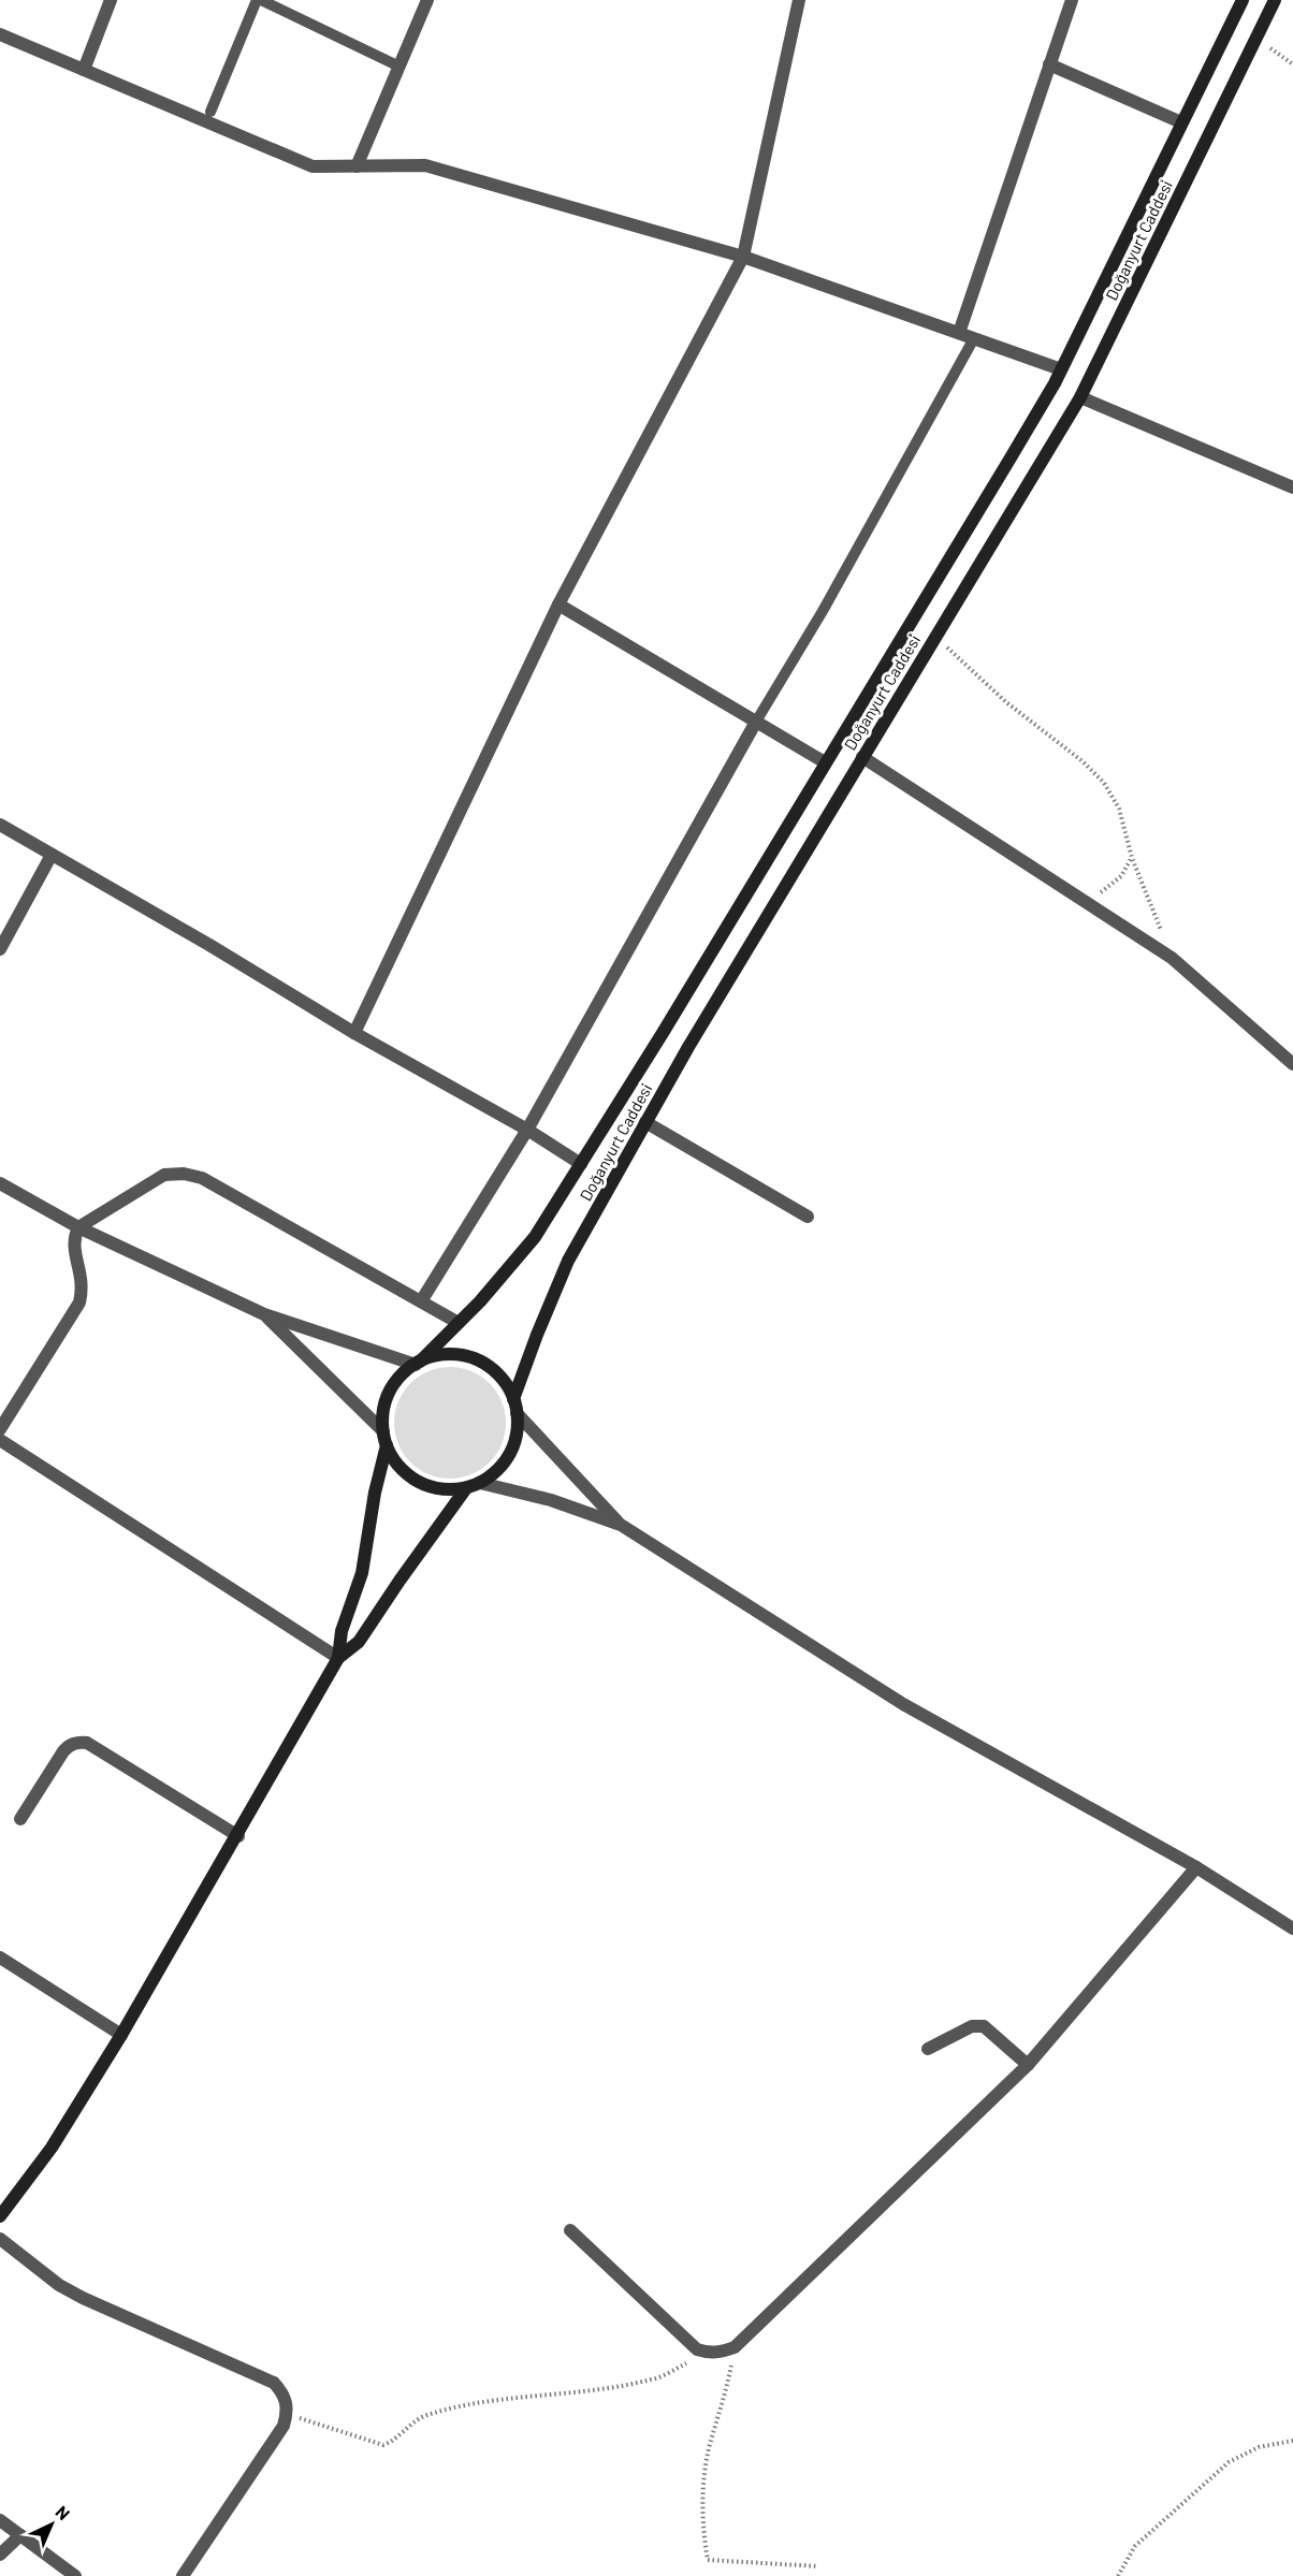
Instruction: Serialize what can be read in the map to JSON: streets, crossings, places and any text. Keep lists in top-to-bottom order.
{
  "streets": {
    "street": ["Doğanyurt Caddesi"]
  },
  "north": "top right"
}
